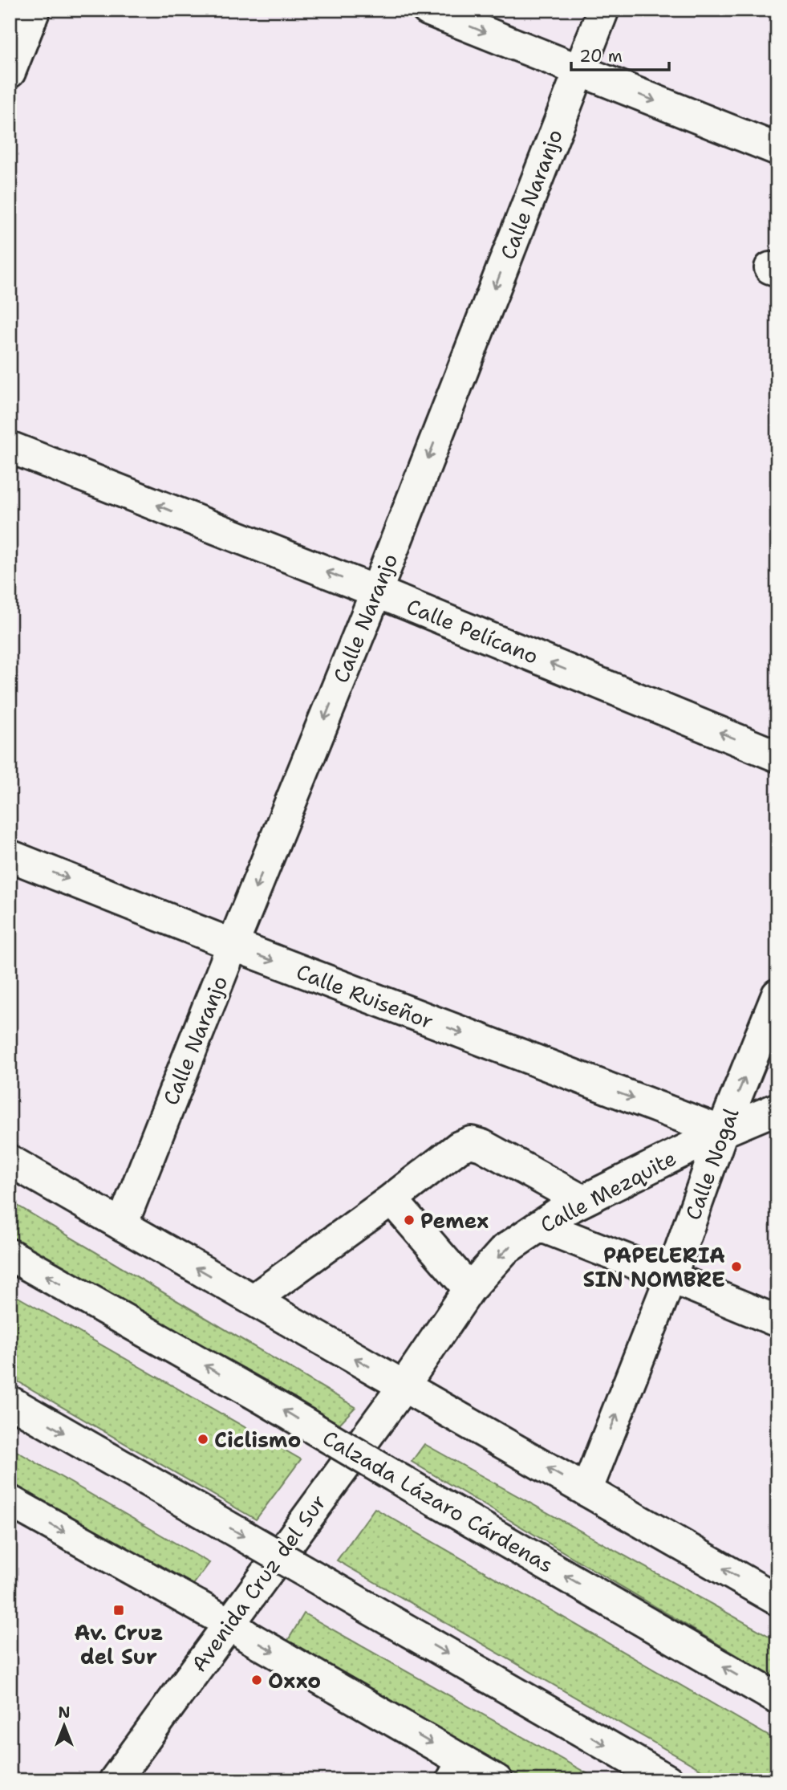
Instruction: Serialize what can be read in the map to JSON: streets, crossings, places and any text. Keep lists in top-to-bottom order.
{
  "streets": {
    "main road": [
      "Calle Naranjo",
      "Calle Pelícano",
      "Calle Ruiseñor",
      "Calle Nogal",
      "Calle Mezquite",
      "Calzada Lázaro Cárdenas",
      "Avenida Cruz del Sur"
    ]
  },
  "crossings": [
    ["Calle Naranjo", "Calle Pelícano"],
    ["Calle Naranjo", "Calle Ruiseñor"],
    ["Calle Ruiseñor", "Calle Nogal"],
    ["Calle Ruiseñor", "Calle Mezquite"],
    ["Calle Nogal", "Calle Mezquite"],
    ["Calle Mezquite", "Avenida Cruz del Sur"]
  ],
  "one_way": [
    "Calle Naranjo",
    "Calle Pelícano",
    "Calle Ruiseñor",
    "Calle Nogal"
  ],
  "places": {
    "other": [
      "Pemex",
      "PAPELERIA SIN NOMBRE",
      "Ciclismo",
      "Oxxo"
    ],
    "transit": ["Av. Cruz del Sur"]
  },
  "scale_bar": "20 m",
  "north": "top"
}
